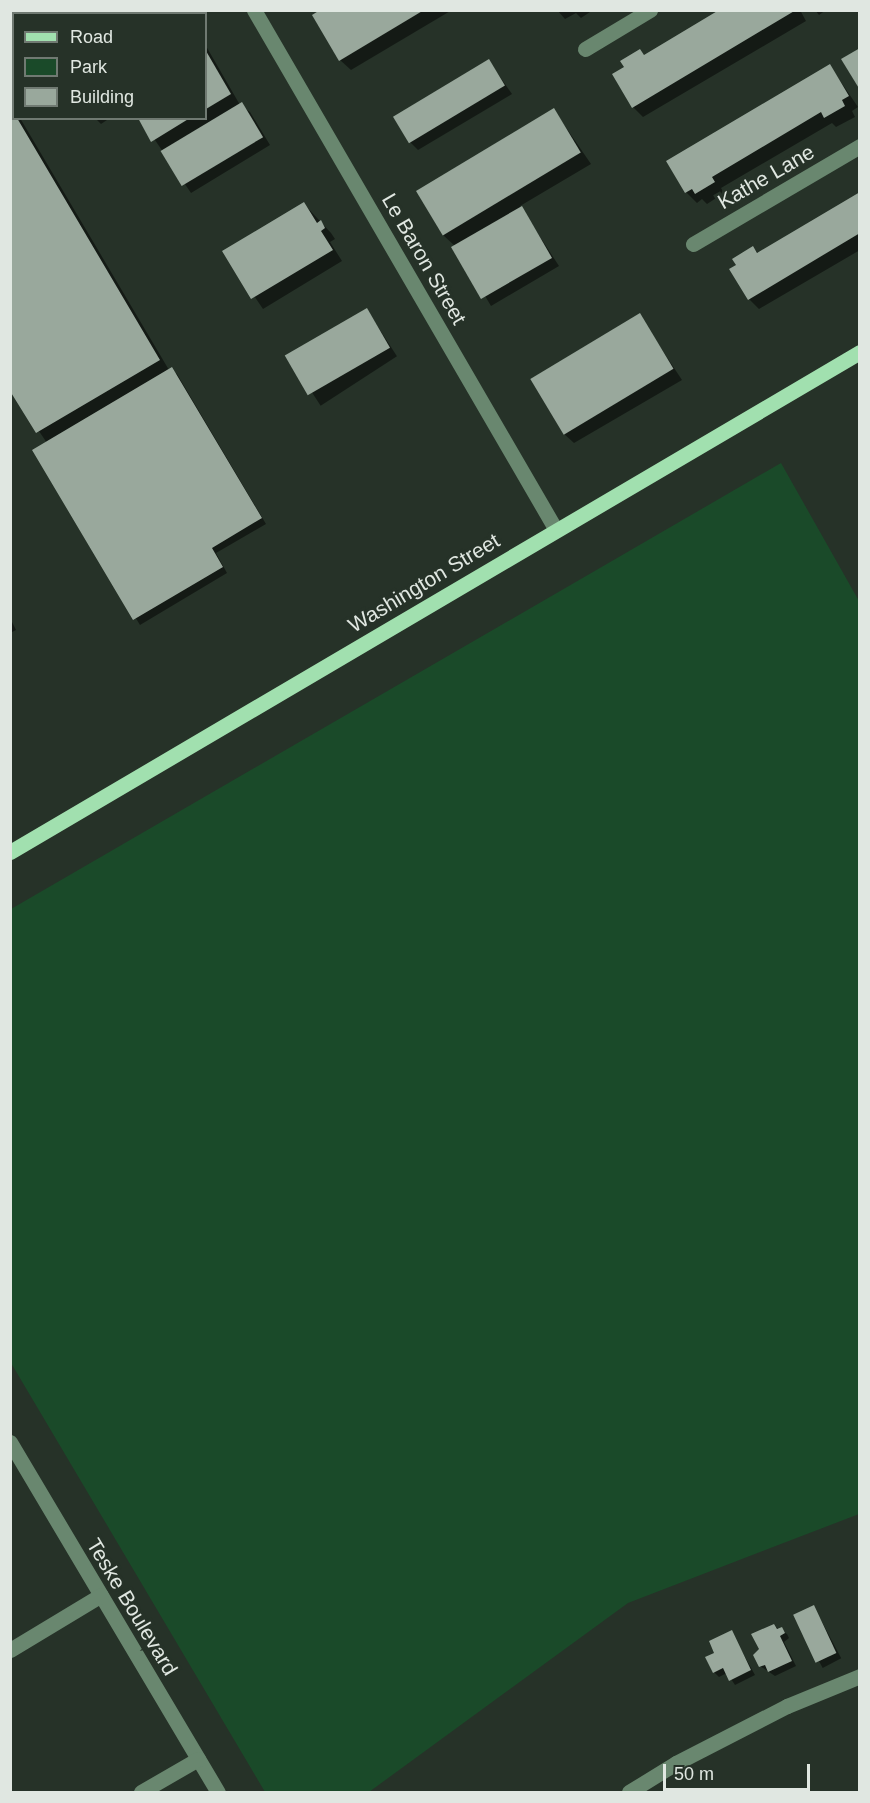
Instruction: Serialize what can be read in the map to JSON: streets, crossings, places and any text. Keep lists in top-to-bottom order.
{
  "streets": {
    "main road": ["Washington Street"],
    "street": ["Kathe Lane", "Le Baron Street", "Teske Boulevard"]
  },
  "crossings": [
    ["Le Baron Street", "Washington Street"]
  ],
  "legend": ["Road", "Park", "Building"],
  "scale_bar": "50 m"
}
